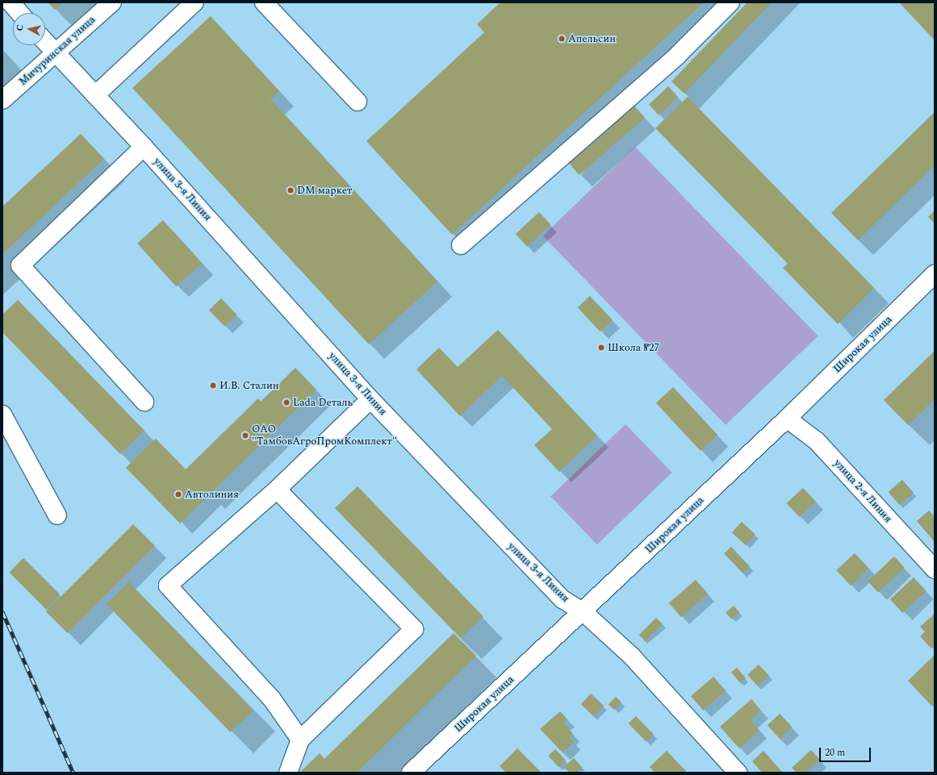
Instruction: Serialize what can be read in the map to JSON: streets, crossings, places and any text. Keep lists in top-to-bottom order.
{
  "streets": {
    "street": [
      "Мичуринская улица",
      "улица 3-я Линия",
      "Широкая улица",
      "улица 2-я Линия"
    ]
  },
  "crossings": [
    ["Мичуринская улица", "улица 3-я Линия"],
    ["улица 3-я Линия", "Широкая улица"],
    ["Широкая улица", "улица 2-я Линия"]
  ],
  "places": [
    "Апельсин",
    "DM маркет",
    "Школа №27",
    "И.В. Сталин",
    "Lada Dеталь",
    "ОАО \"ТамбовАгроПромКомплект\"",
    "Автолиния"
  ],
  "scale_bar": "20 m",
  "north": "left"
}
